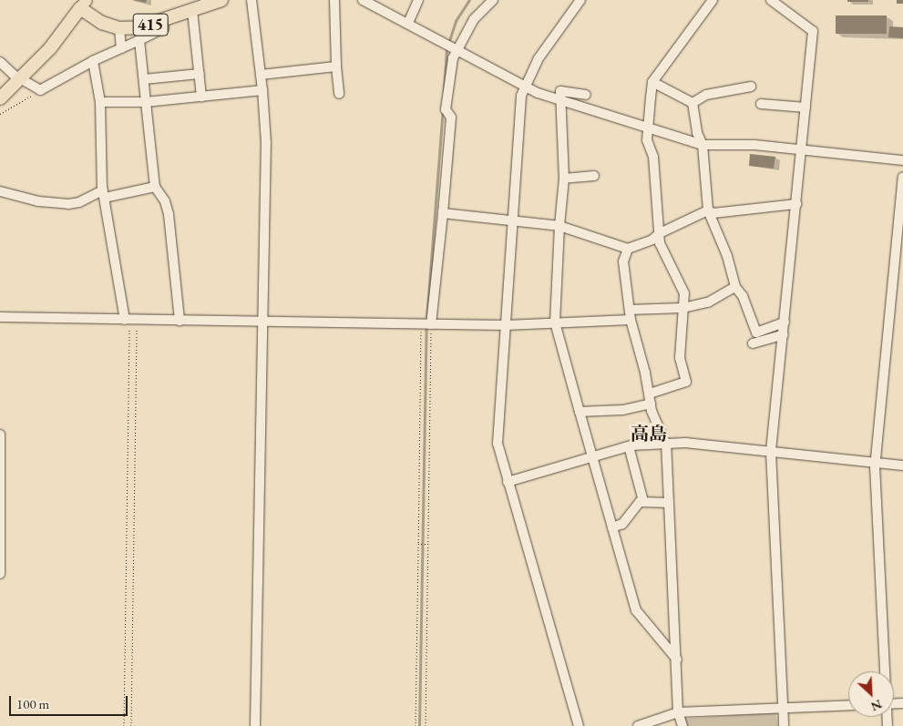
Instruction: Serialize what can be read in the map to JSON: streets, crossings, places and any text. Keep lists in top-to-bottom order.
{
  "streets": {
    "highway": ["415"]
  },
  "districts": ["高島"],
  "scale_bar": "100 m",
  "north": "bottom right"
}
